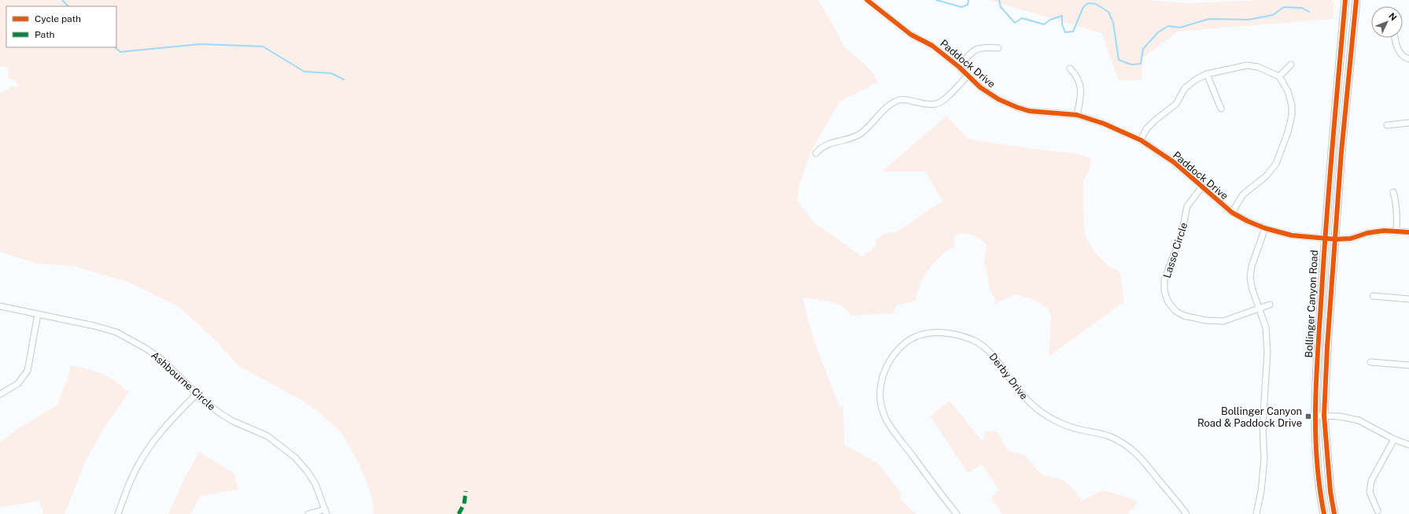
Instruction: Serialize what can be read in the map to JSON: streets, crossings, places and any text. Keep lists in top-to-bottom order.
{
  "streets": {
    "main road": ["Bollinger Canyon Road"],
    "street": [
      "Paddock Drive",
      "Lasso Circle",
      "Derby Drive",
      "Ashbourne Circle"
    ]
  },
  "crossings": [
    ["Paddock Drive", "Lasso Circle"],
    ["Paddock Drive", "Bollinger Canyon Road"]
  ],
  "places": {
    "transit": ["Bollinger Canyon Road & Paddock Drive"]
  },
  "legend": ["Cycle path", "Path"],
  "north": "top right"
}
